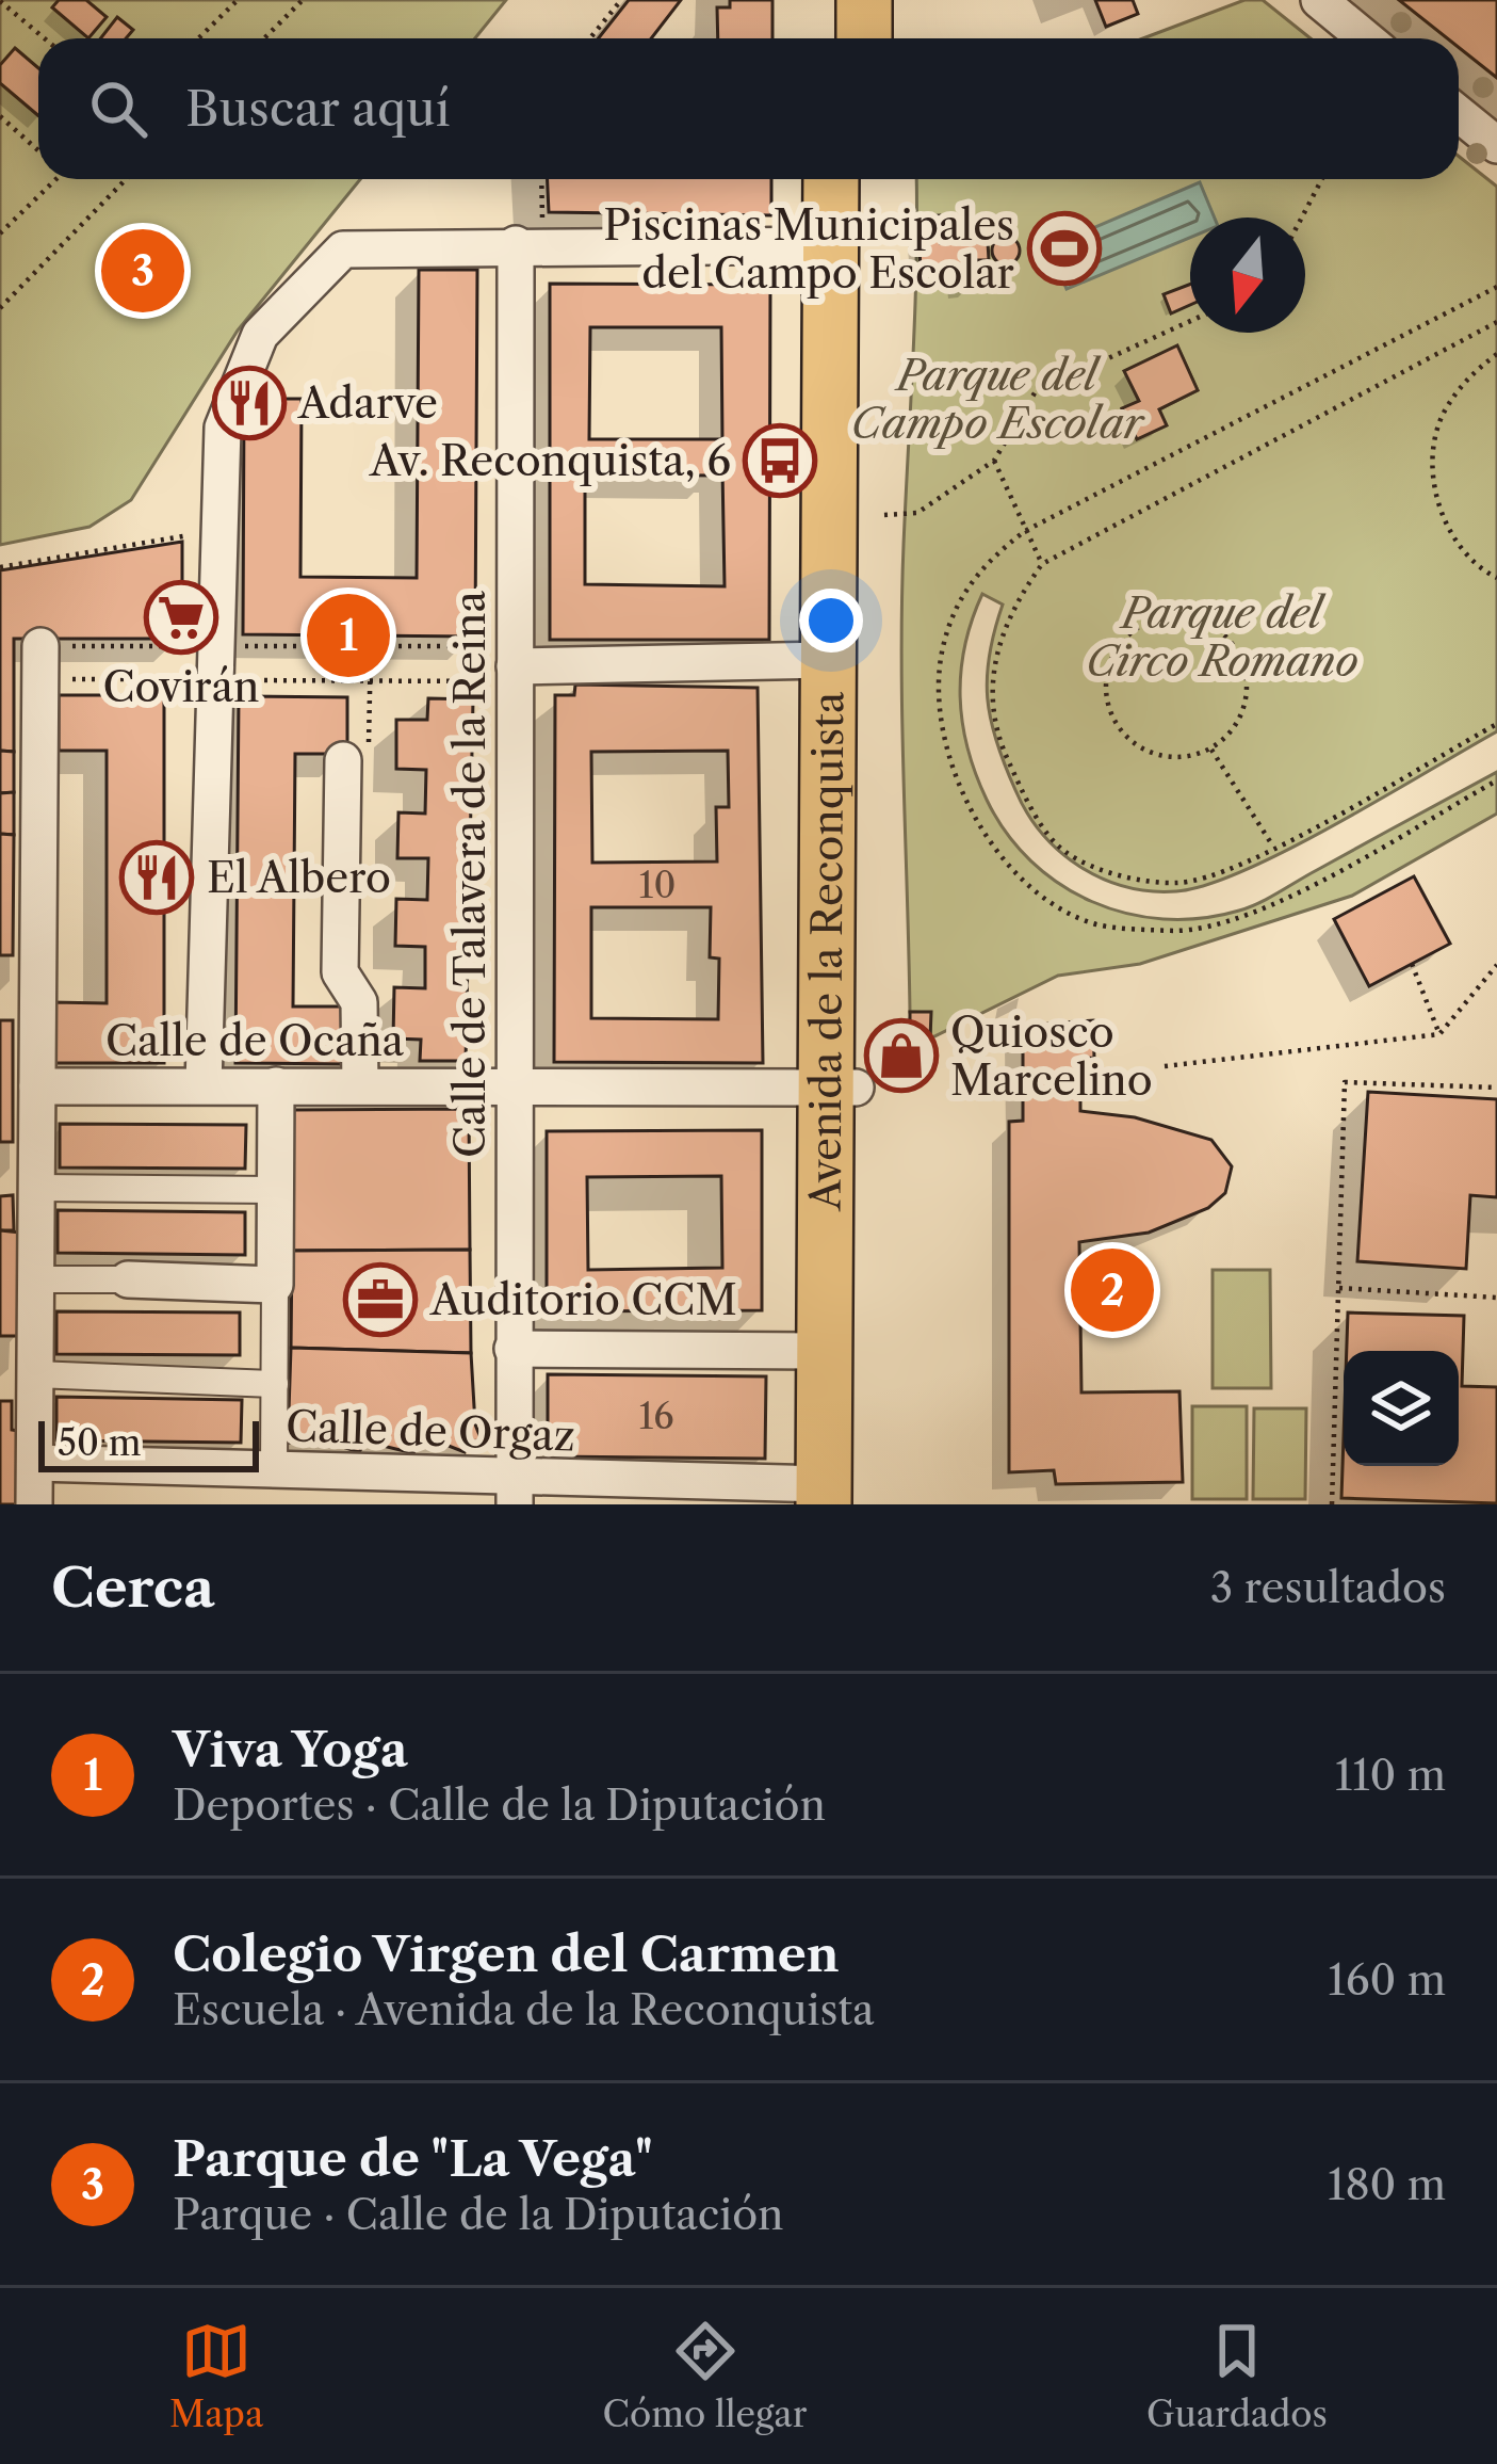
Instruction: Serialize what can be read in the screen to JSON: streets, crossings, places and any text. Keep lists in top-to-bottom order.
{
  "streets": {
    "main road": ["Avenida de la Reconquista"],
    "street": ["Calle de Talavera de la Reina", "Calle de Ocaña", "Calle de Orgaz"]
  },
  "crossings": [
    ["Calle de Talavera de la Reina", "Calle de Ocaña"],
    ["Calle de Talavera de la Reina", "Calle de Orgaz"],
    ["Avenida de la Reconquista", "Calle de Ocaña"],
    ["Avenida de la Reconquista", "Calle de Orgaz"]
  ],
  "parks": ["Parque del Campo Escolar", "Parque del Circo Romano"],
  "places": {
    "sports": ["Piscinas Municipales del Campo Escolar"],
    "restaurant": ["Adarve", "El Albero"],
    "bus stop": ["Av. Reconquista, 6"],
    "supermarket": ["Covirán"],
    "shop": ["Quiosco Marcelino"],
    "office": ["Auditorio CCM"]
  },
  "house_numbers": ["10", "16"],
  "scale_bar": "50 m",
  "north": "bottom",
  "page": {
    "search": "Buscar aquí",
    "pins": ["3", "1", "2"],
    "scale": "50 m",
    "heading": ["Cerca", "3 resultados"],
    "list": [
      {
        "mark": "1",
        "name": "Viva Yoga",
        "note": "Deportes · Calle de la Diputación",
        "value": "110 m"
      },
      {
        "mark": "2",
        "name": "Colegio Virgen del Carmen",
        "note": "Escuela · Avenida de la Reconquista",
        "value": "160 m"
      },
      {
        "mark": "3",
        "name": "Parque de \"La Vega\"",
        "note": "Parque · Calle de la Diputación",
        "value": "180 m"
      }
    ],
    "nav": ["Mapa", "Cómo llegar", "Guardados"]
  }
}
